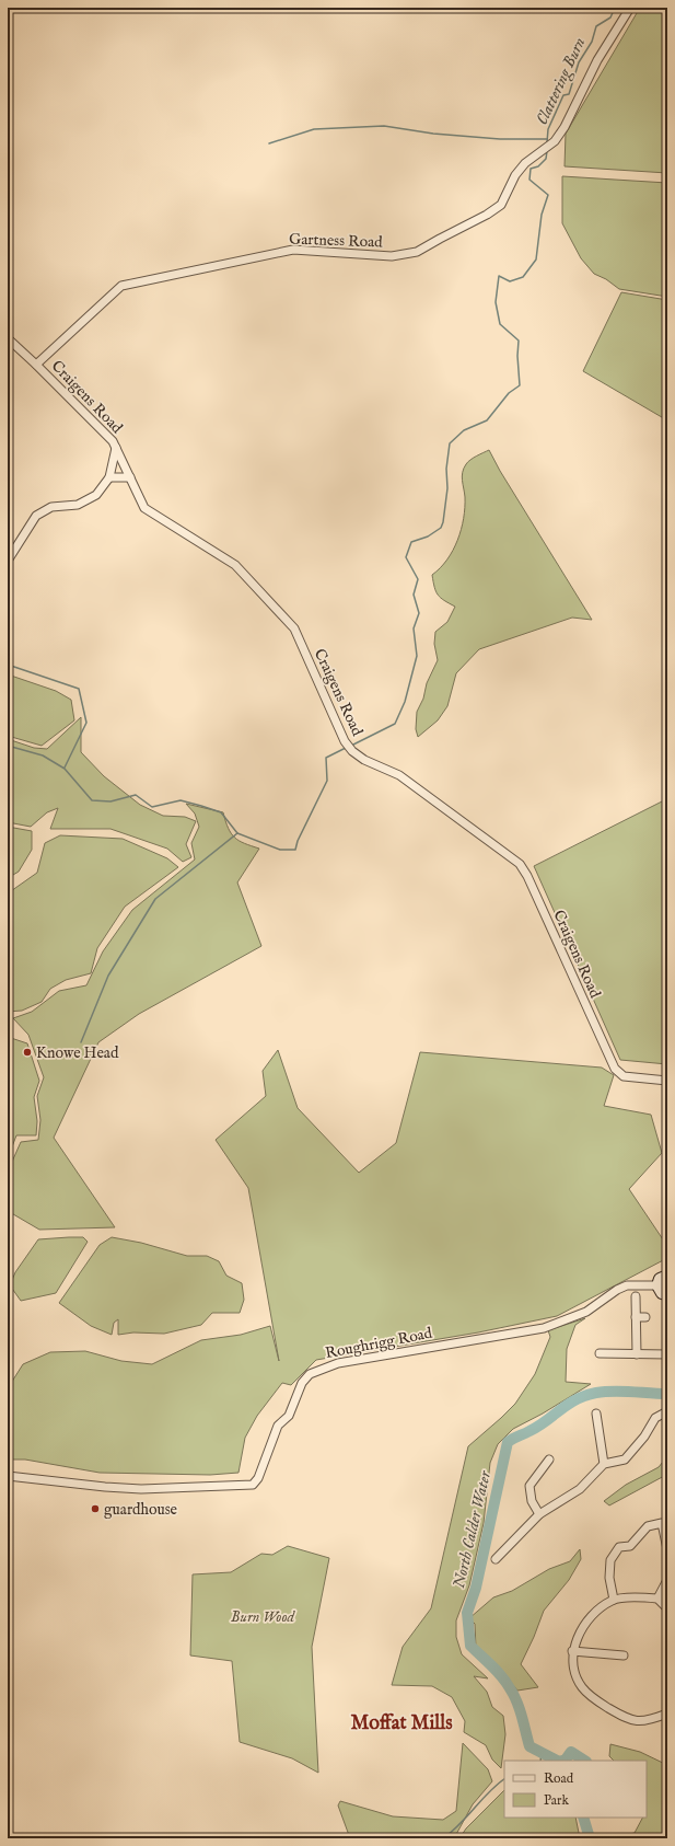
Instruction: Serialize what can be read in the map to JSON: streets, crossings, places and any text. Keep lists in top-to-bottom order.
{
  "streets": {
    "street": ["Gartness Road", "Craigens Road", "Roughrigg Road"]
  },
  "crossings": [
    ["Gartness Road", "Craigens Road"]
  ],
  "districts": ["Moffat Mills"],
  "water": ["Clattering Burn", "North Calder Water"],
  "parks": ["Burn Wood"],
  "places": ["Knowe Head", "guardhouse"],
  "legend": ["Road", "Park"]
}
